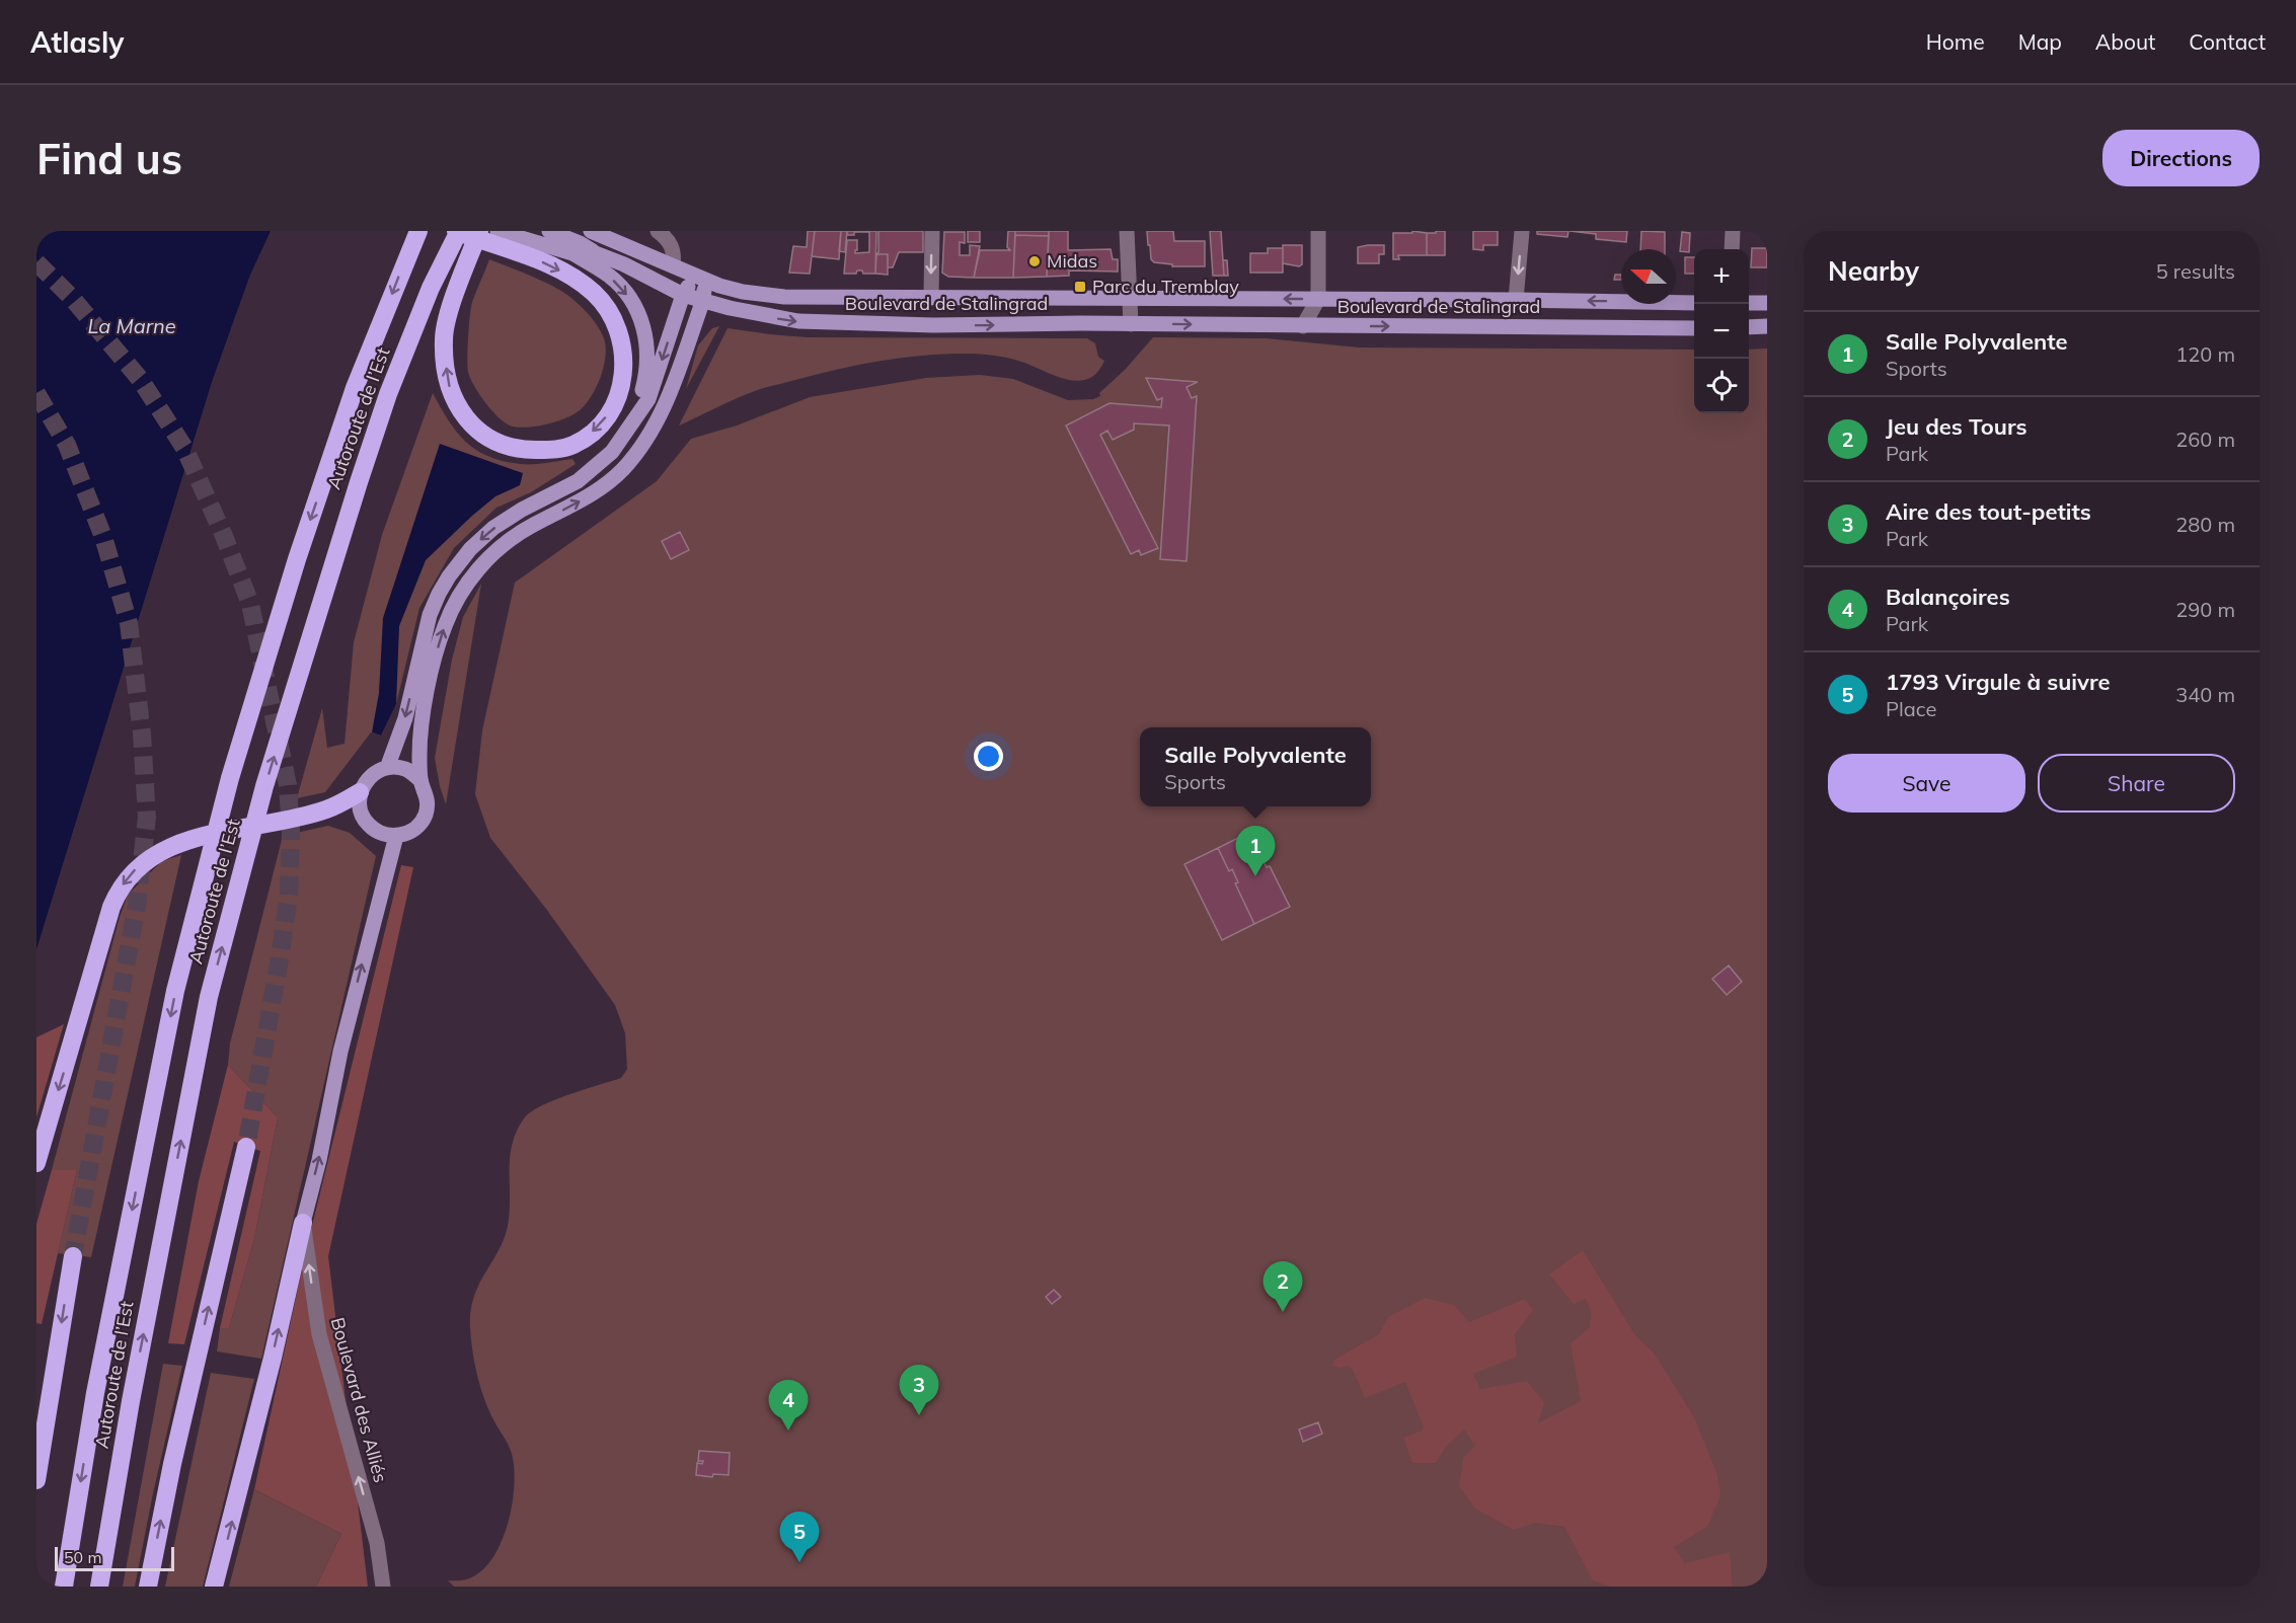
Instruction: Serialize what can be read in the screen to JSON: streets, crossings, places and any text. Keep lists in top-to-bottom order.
{
  "streets": {
    "highway": ["Autoroute de l’Est"],
    "main road": ["Boulevard de Stalingrad"],
    "street": ["Boulevard des Alliés"]
  },
  "one_way": ["Boulevard des Alliés"],
  "water": ["La Marne"],
  "places": {
    "other": ["Midas"],
    "transit": ["Parc du Tremblay"]
  },
  "scale_bar": "50 m",
  "north": "left",
  "page": {
    "header": "Atlasly",
    "nav": [
      "Home",
      "Map",
      "About",
      "Contact"
    ],
    "buttons": [
      "Directions",
      ["Save", "Share"]
    ],
    "title": "Find us",
    "heading": ["Nearby", "5 results"],
    "map_buttons": ["+", "−"],
    "list": [
      {
        "mark": "1",
        "name": "Salle Polyvalente",
        "note": "Sports",
        "value": "120 m"
      },
      {
        "mark": "2",
        "name": "Jeu des Tours",
        "note": "Park",
        "value": "260 m"
      },
      {
        "mark": "3",
        "name": "Aire des tout-petits",
        "note": "Park",
        "value": "280 m"
      },
      {
        "mark": "4",
        "name": "Balançoires",
        "note": "Park",
        "value": "290 m"
      },
      {
        "mark": "5",
        "name": "1793 Virgule à suivre",
        "note": "Place",
        "value": "340 m"
      }
    ],
    "popup": ["Salle Polyvalente", "Sports"],
    "pins": [
      "1",
      "2",
      "3",
      "4",
      "5"
    ],
    "scale": "50 m"
  }
}
